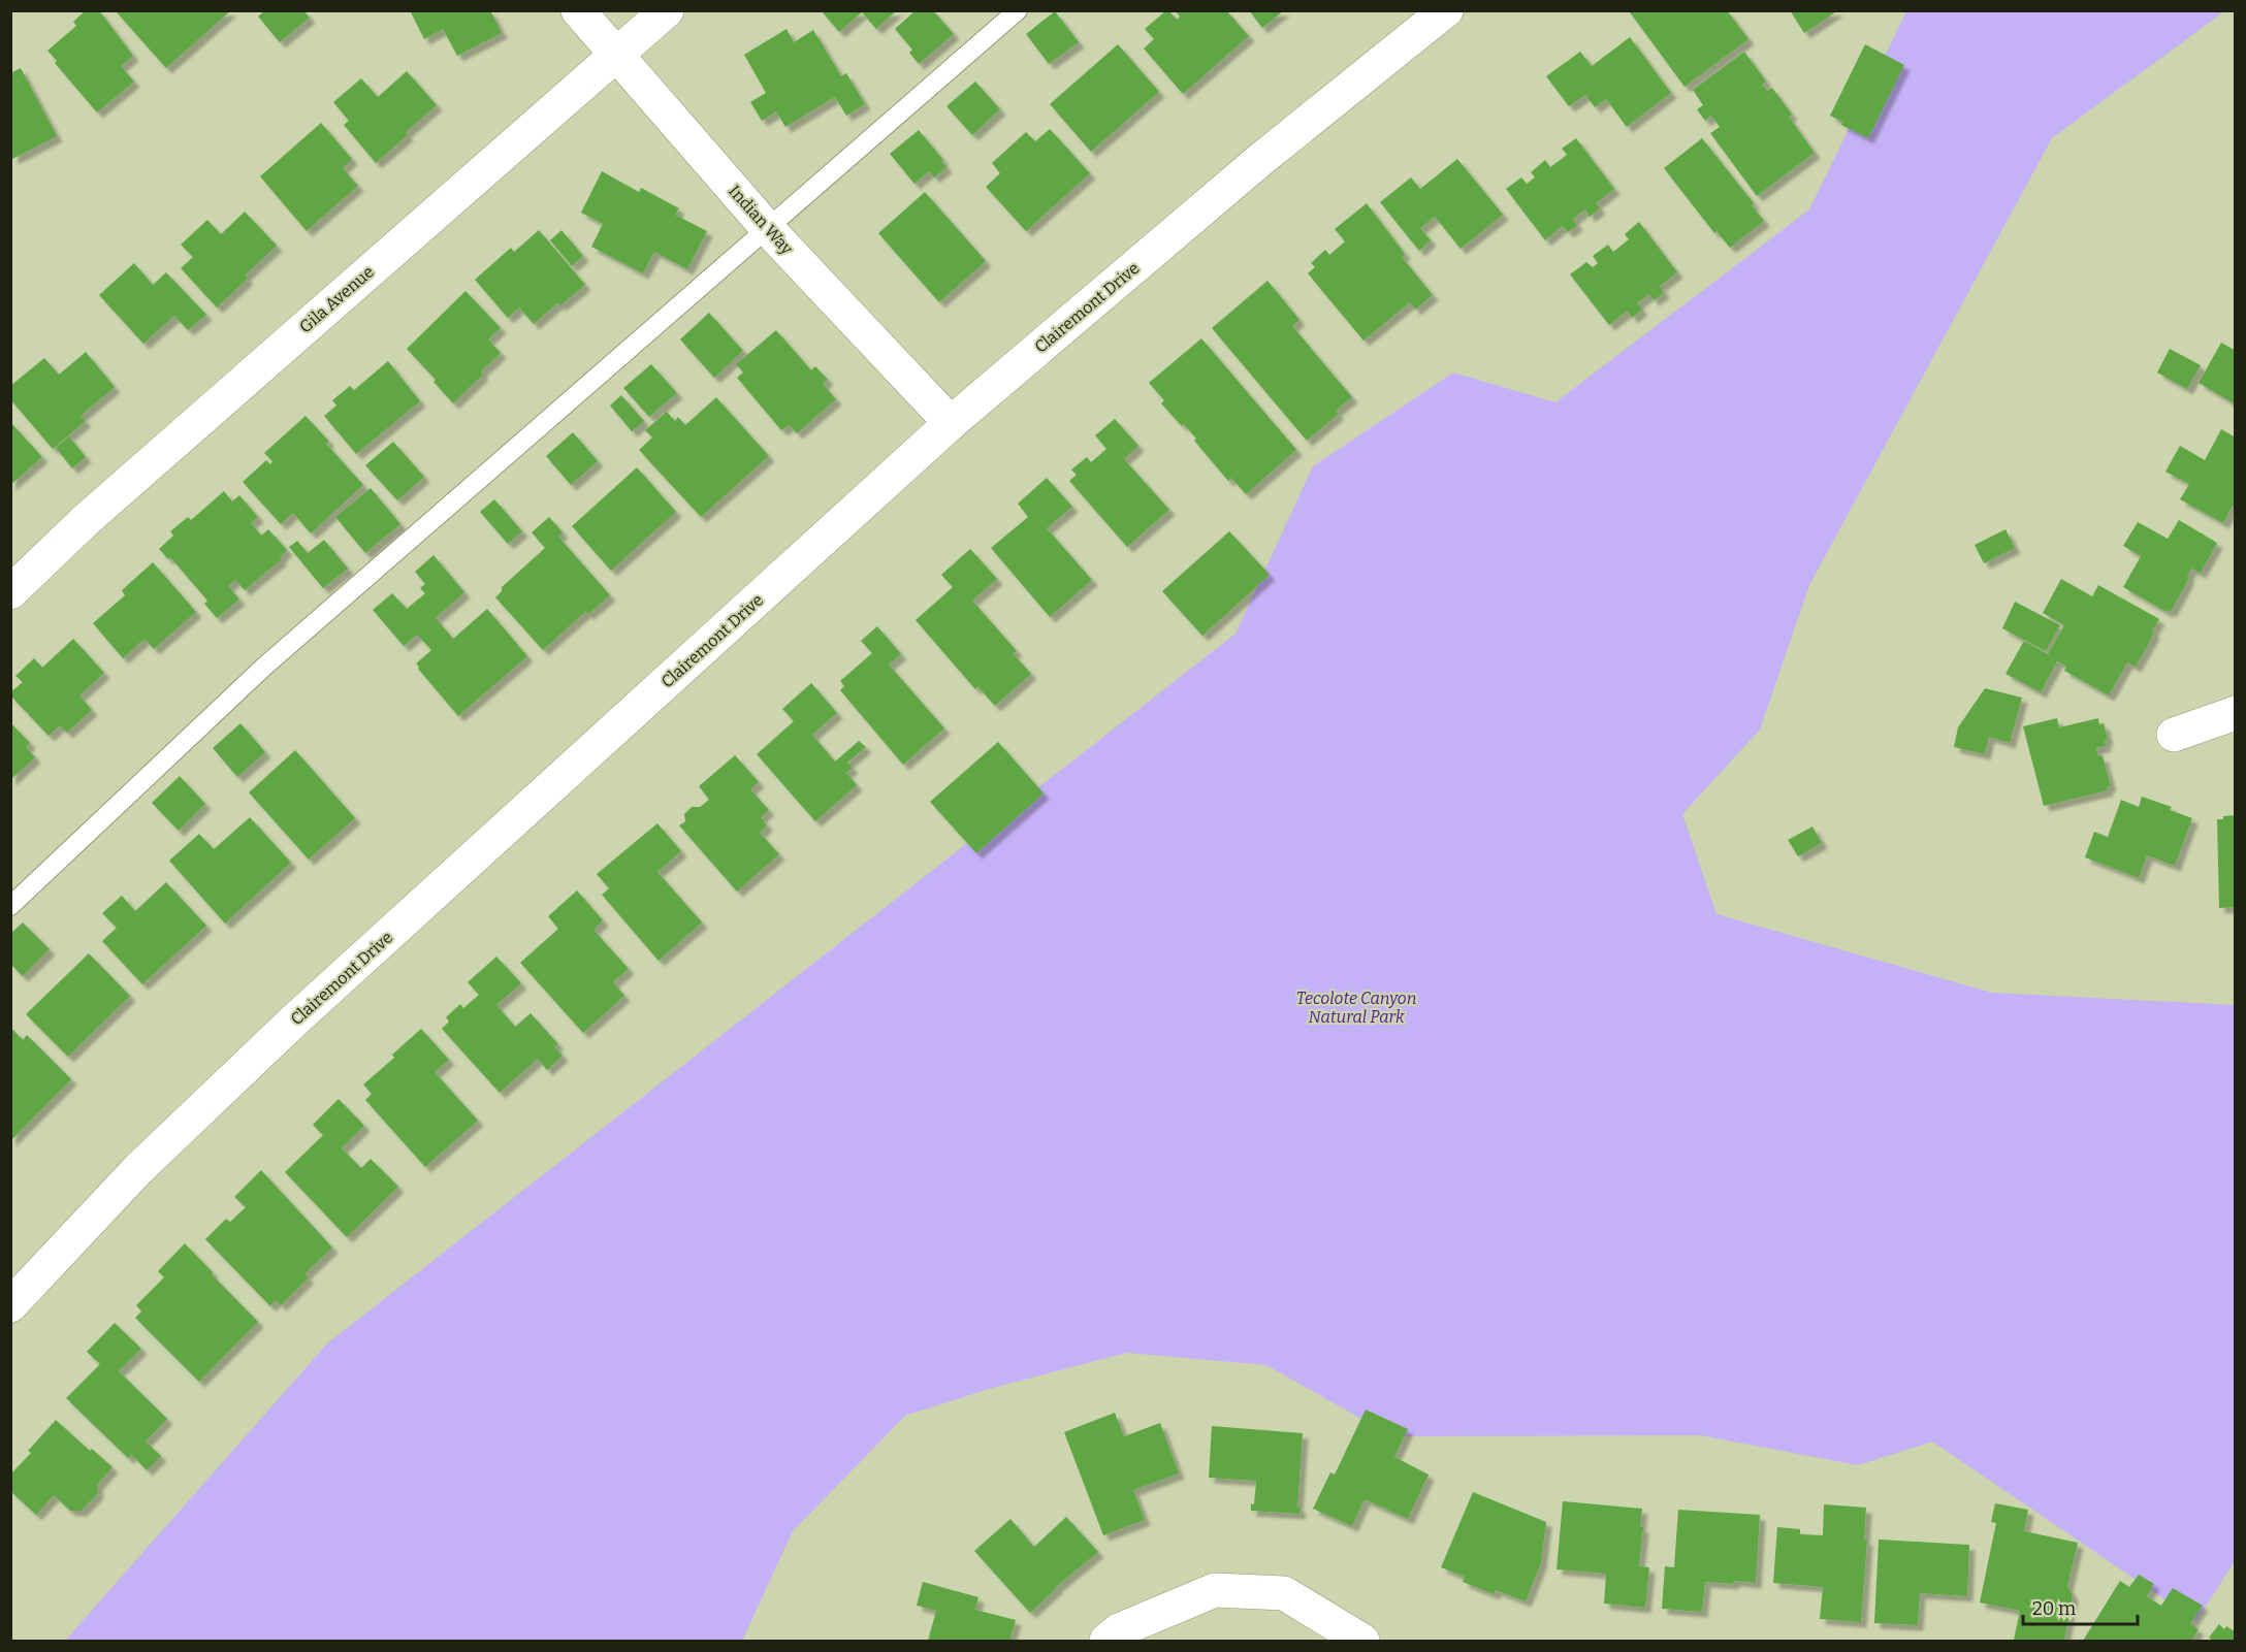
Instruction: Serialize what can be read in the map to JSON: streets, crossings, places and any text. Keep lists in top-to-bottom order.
{
  "streets": {
    "main road": ["Indian Way", "Gila Avenue", "Clairemont Drive"]
  },
  "crossings": [
    ["Indian Way", "Gila Avenue"],
    ["Indian Way", "Clairemont Drive"]
  ],
  "parks": ["Tecolote Canyon Natural Park"],
  "scale_bar": "20 m"
}
